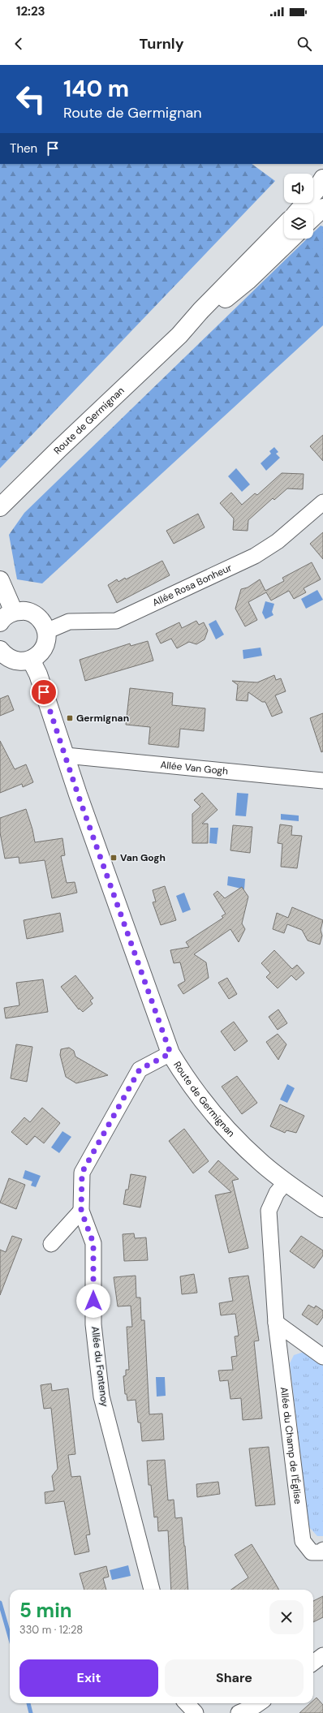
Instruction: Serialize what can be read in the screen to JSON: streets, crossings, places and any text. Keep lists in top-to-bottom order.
{
  "streets": {
    "street": [
      "Route de Germignan",
      "Allée Rosa Bonheur",
      "Allée Van Gogh",
      "Allée du Fontenoy",
      "Allée du Champ de l'Église"
    ]
  },
  "crossings": [
    ["Route de Germignan", "Allée Van Gogh"],
    ["Route de Germignan", "Allée du Fontenoy"],
    ["Route de Germignan", "Allée du Champ de l'Église"]
  ],
  "places": {
    "transit": ["Germignan", "Van Gogh"]
  },
  "page": {
    "status": "12:23",
    "header": "Turnly",
    "turn": ["140 m", "Route de Germignan"],
    "then": "Then",
    "heading": ["5 min", "330 m · 12:28"],
    "buttons": ["Exit", "Share"]
  }
}
